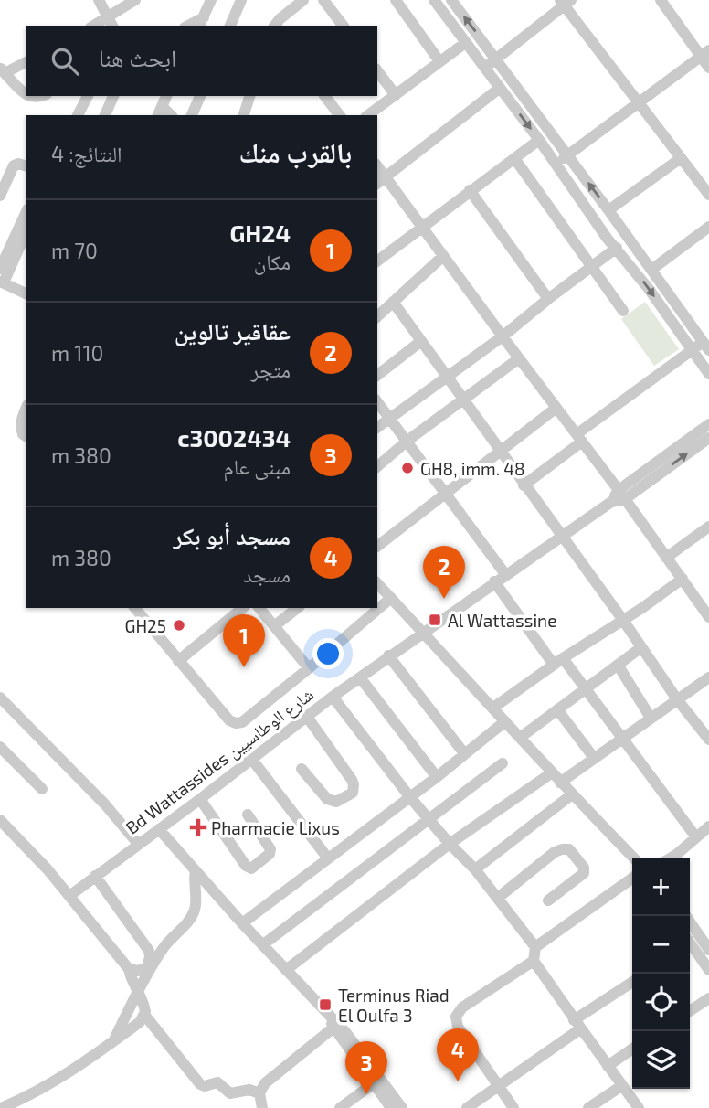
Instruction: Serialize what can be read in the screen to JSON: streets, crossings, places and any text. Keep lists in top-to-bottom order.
{
  "streets": {
    "street": ["Bd Wattassides شارع الوطاسيين"]
  },
  "places": {
    "other": ["GH8, imm. 48", "GH25"],
    "transit": ["Al Wattassine", "Terminus Riad El Oulfa 3"],
    "health": ["Pharmacie Lixus"]
  },
  "page": {
    "search": "ابحث هنا",
    "heading": ["بالقرب منك", "النتائج: 4"],
    "list": [
      {
        "mark": "1",
        "name": "GH24",
        "note": "مكان",
        "value": "70 m"
      },
      {
        "mark": "2",
        "name": "عقاقير تالوين",
        "note": "متجر",
        "value": "110 m"
      },
      {
        "mark": "3",
        "name": "c3002434",
        "note": "مبنى عام",
        "value": "380 m"
      },
      {
        "mark": "4",
        "name": "مسجد أبو بكر",
        "note": "مسجد",
        "value": "380 m"
      }
    ],
    "pins": [
      "2",
      "1",
      "4",
      "3"
    ],
    "map_buttons": ["+", "−"]
  }
}
